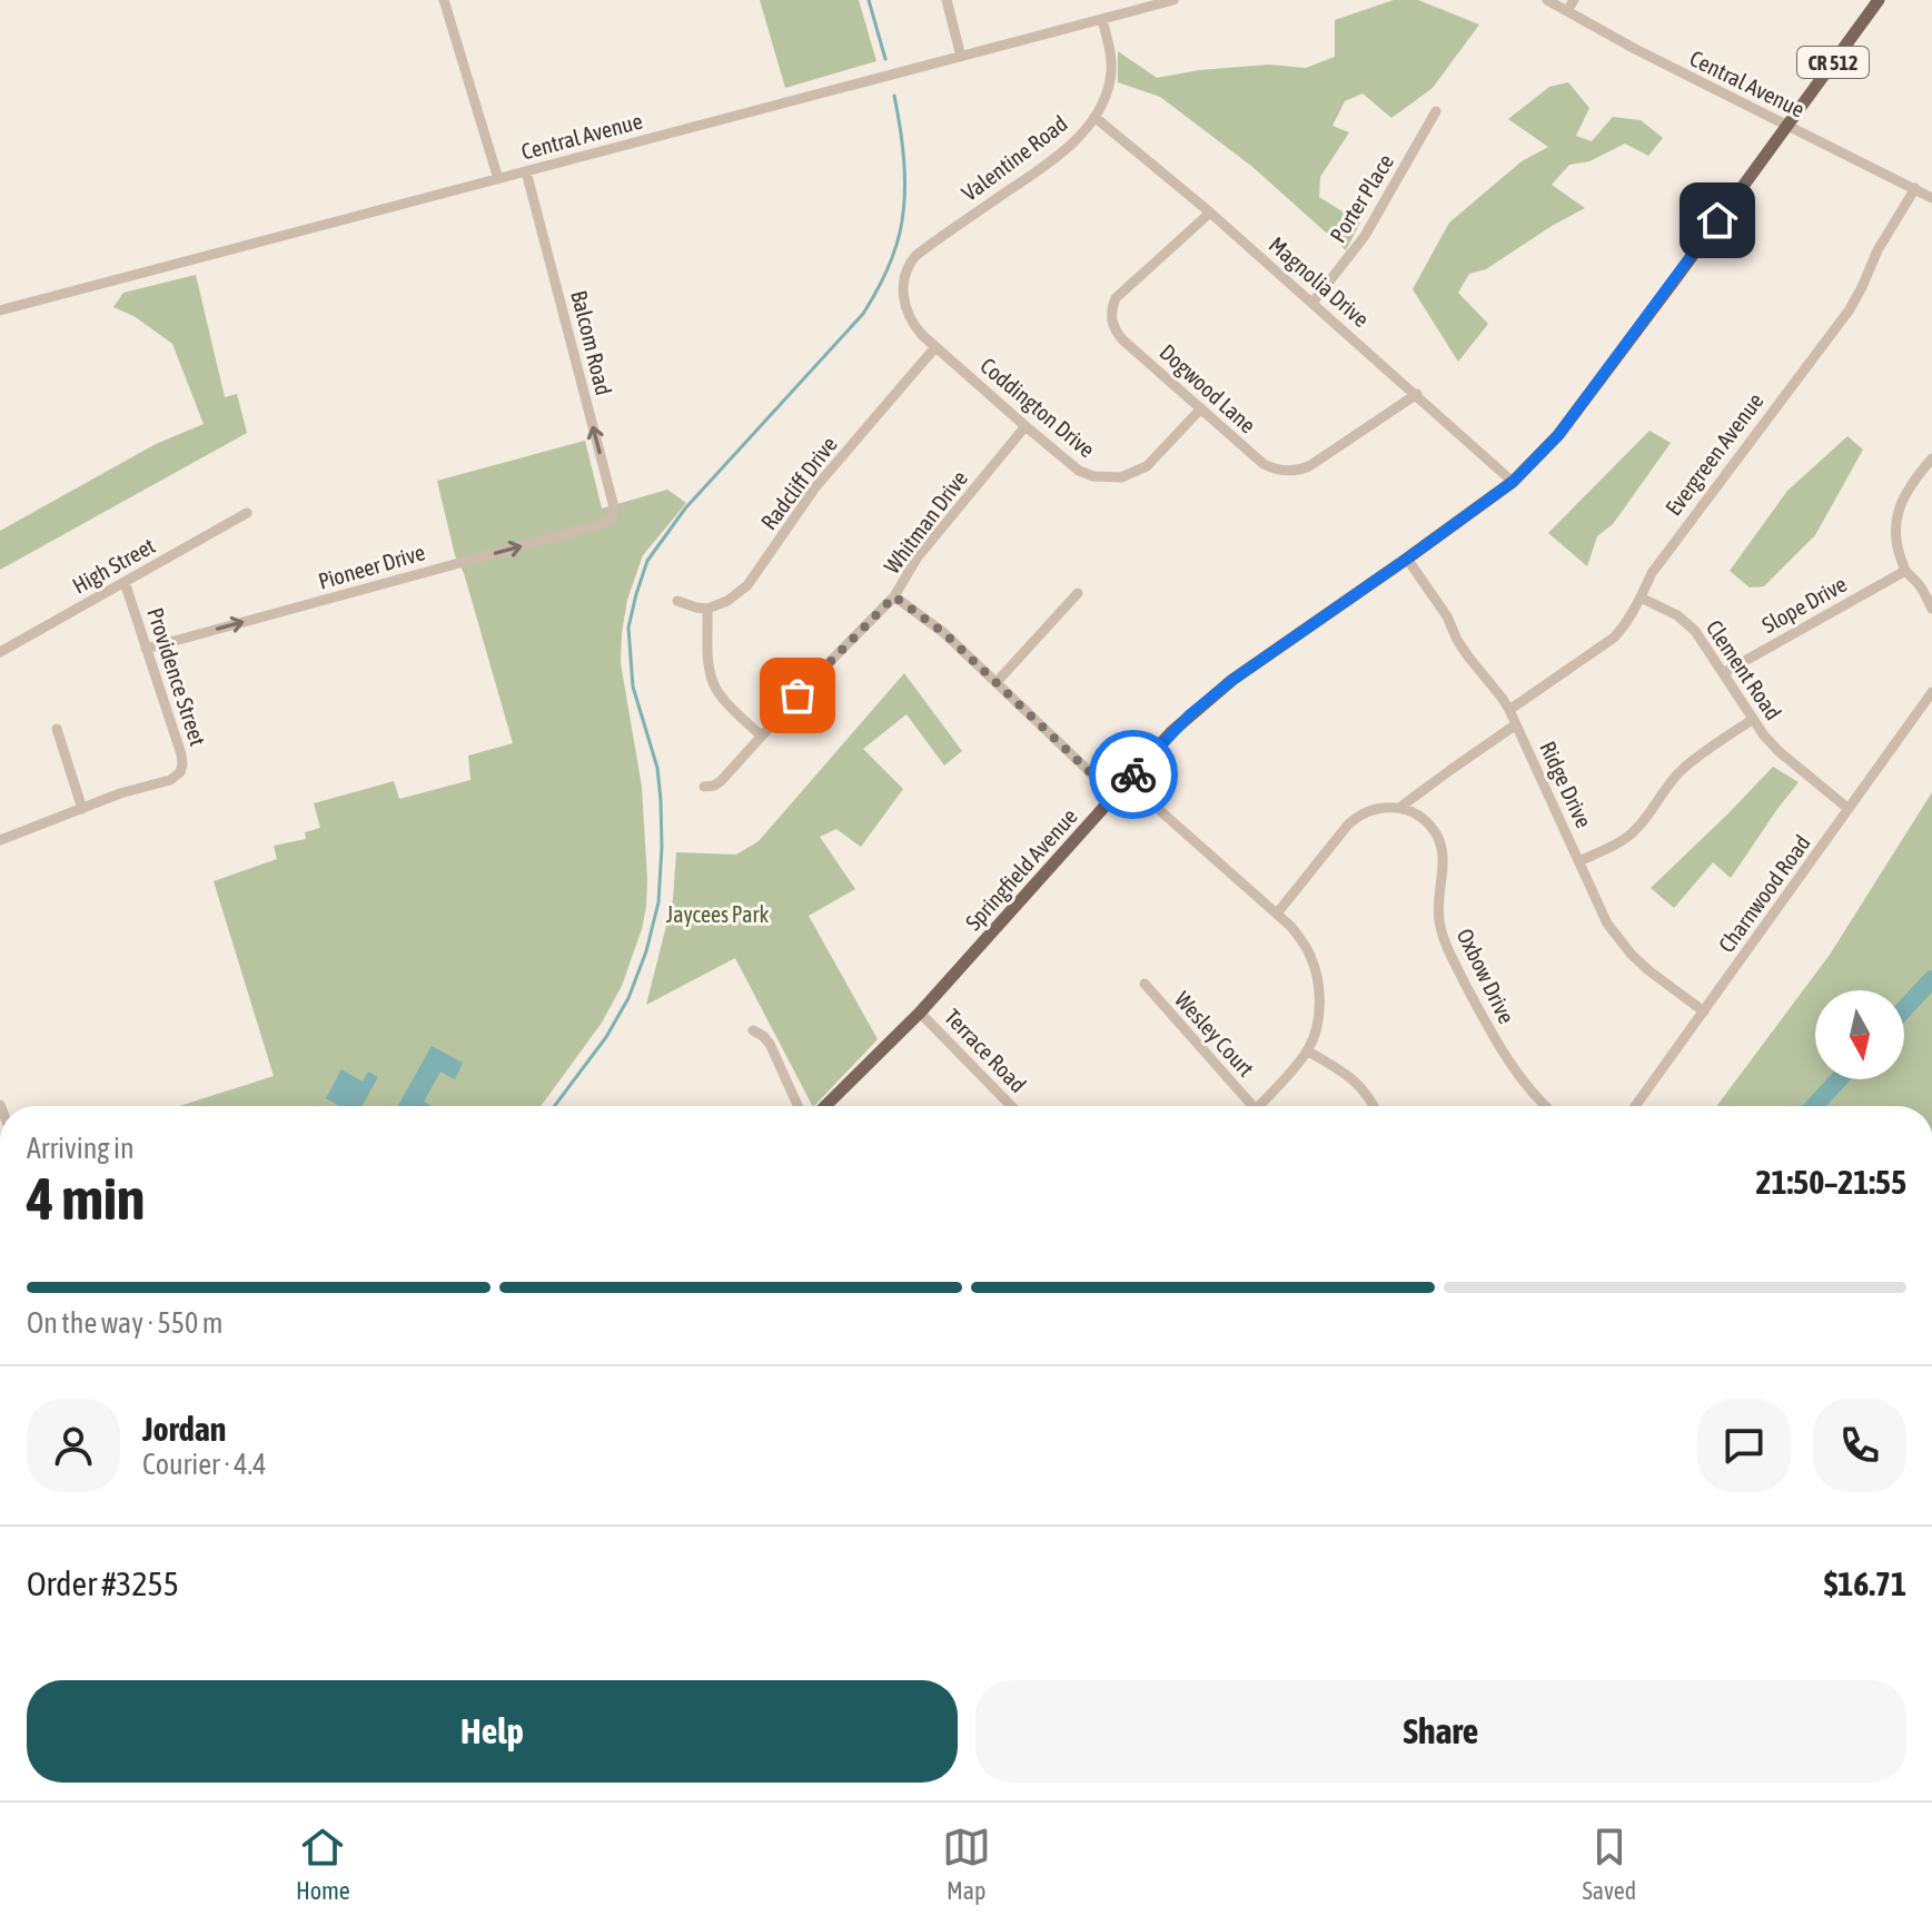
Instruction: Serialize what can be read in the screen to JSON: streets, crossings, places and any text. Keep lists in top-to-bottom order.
{
  "streets": {
    "main road": ["CR 512", "Springfield Avenue"],
    "street": [
      "Central Avenue",
      "Valentine Road",
      "Porter Place",
      "Magnolia Drive",
      "Balcom Road",
      "Dogwood Lane",
      "Coddington Drive",
      "Evergreen Avenue",
      "Radcliff Drive",
      "Whitman Drive",
      "High Street",
      "Pioneer Drive",
      "Slope Drive",
      "Clement Road",
      "Providence Street",
      "Ridge Drive",
      "Charnwood Road",
      "Oxbow Drive",
      "Wesley Court",
      "Terrace Road"
    ]
  },
  "crossings": [
    ["Central Avenue", "Valentine Road"],
    ["Central Avenue", "Balcom Road"],
    ["Central Avenue", "Evergreen Avenue"],
    ["Central Avenue", "Springfield Avenue"],
    ["Valentine Road", "Magnolia Drive"],
    ["Valentine Road", "Coddington Drive"],
    ["Porter Place", "Magnolia Drive"],
    ["Magnolia Drive", "Dogwood Lane"],
    ["Magnolia Drive", "Springfield Avenue"],
    ["Balcom Road", "Pioneer Drive"],
    ["Dogwood Lane", "Coddington Drive"],
    ["Coddington Drive", "Radcliff Drive"],
    ["Coddington Drive", "Whitman Drive"],
    ["Evergreen Avenue", "Clement Road"],
    ["Evergreen Avenue", "Ridge Drive"],
    ["High Street", "Providence Street"],
    ["Pioneer Drive", "Providence Street"],
    ["Slope Drive", "Clement Road"],
    ["Clement Road", "Charnwood Road"],
    ["Ridge Drive", "Springfield Avenue"],
    ["Ridge Drive", "Charnwood Road"],
    ["Springfield Avenue", "Terrace Road"]
  ],
  "one_way": ["Balcom Road", "Pioneer Drive"],
  "parks": ["Jaycees Park"],
  "north": "bottom",
  "page": {
    "heading": ["4 min", "Arriving in", "21:50–21:55"],
    "panel": [
      "Jordan",
      "Courier · 4.4",
      "Order #3255",
      "$16.71"
    ],
    "bar": "On the way · 550 m",
    "buttons": ["Help", "Share"],
    "tabs": ["Home", "Map", "Saved"]
  }
}
